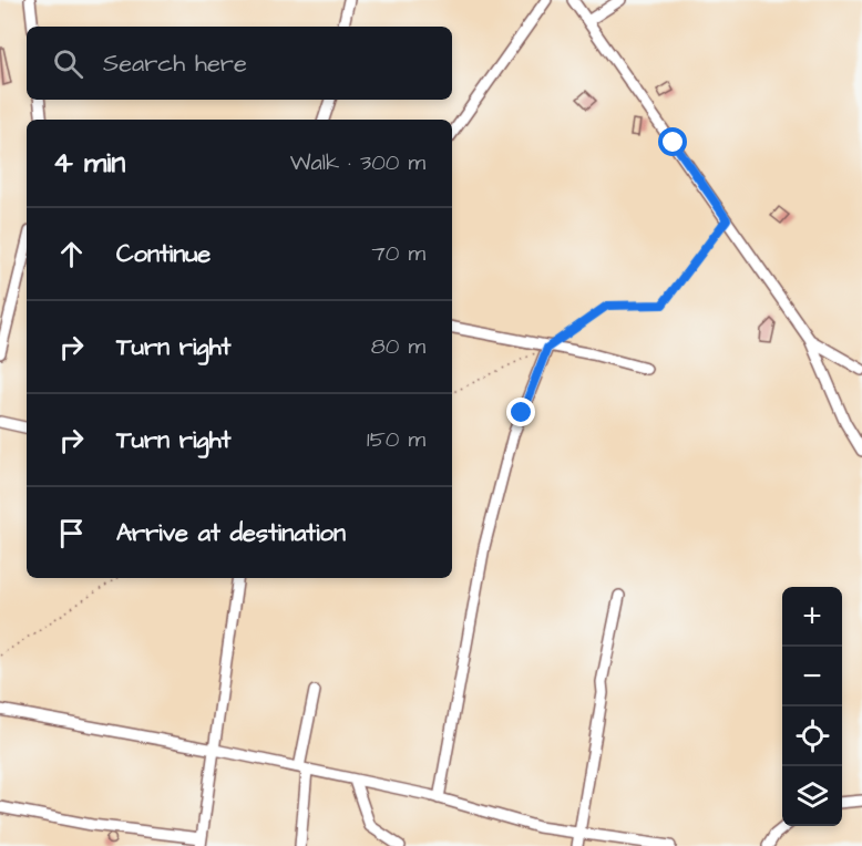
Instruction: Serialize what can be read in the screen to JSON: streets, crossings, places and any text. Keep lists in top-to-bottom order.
{
  "page": {
    "search": "Search here",
    "heading": ["4 min", "Walk · 300 m"],
    "list": [
      ["Continue", "70 m"],
      ["Turn right", "80 m"],
      ["Turn right", "150 m"],
      "Arrive at destination"
    ],
    "map_buttons": ["+", "−"]
  }
}
